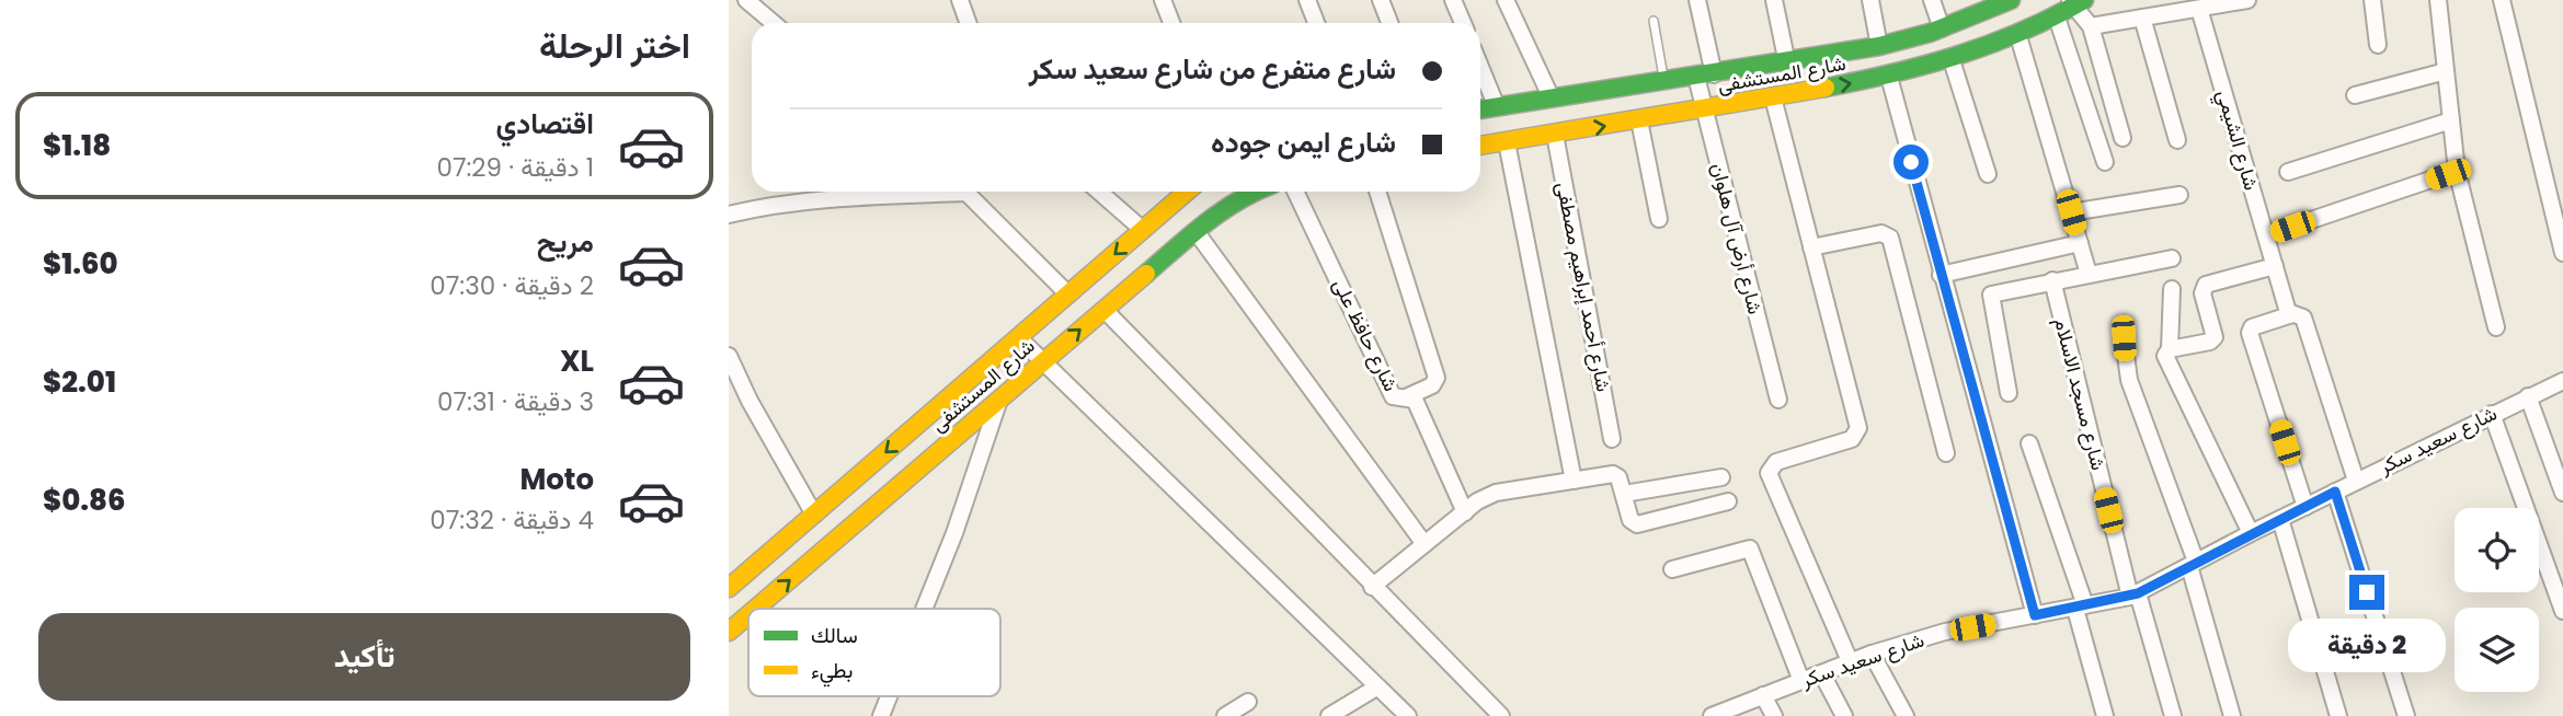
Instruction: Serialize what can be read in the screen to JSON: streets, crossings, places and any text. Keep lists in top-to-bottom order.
{
  "streets": {
    "street": [
      "شارع المستشفى",
      "شارع الشيمي",
      "شارع أرض آل هلوان",
      "شارع أحمد إبراهيم مصطفى",
      "شارع حافظ على",
      "شارع مسجد الاسلام",
      "شارع سعيد سكر"
    ]
  },
  "crossings": [
    ["شارع المستشفى", "شارع أرض آل هلوان"],
    ["شارع المستشفى", "شارع أحمد إبراهيم مصطفى"],
    ["شارع الشيمي", "شارع سعيد سكر"],
    ["شارع مسجد الاسلام", "شارع سعيد سكر"]
  ],
  "legend": ["سالك", "بطيء"],
  "page": {
    "heading": "اختر الرحلة",
    "banner": ["شارع متفرع من شارع سعيد سكر", "شارع ايمن جوده"],
    "list": [
      {
        "name": "اقتصادي",
        "note": "1 دقيقة · 07:29",
        "value": "$1.18"
      },
      {
        "name": "مريح",
        "note": "2 دقيقة · 07:30",
        "value": "$1.60"
      },
      {
        "name": "XL",
        "note": "3 دقيقة · 07:31",
        "value": "$2.01"
      },
      {
        "name": "Moto",
        "note": "4 دقيقة · 07:32",
        "value": "$0.86"
      }
    ],
    "buttons": "تأكيد",
    "bubble": "2 دقيقة"
  }
}
